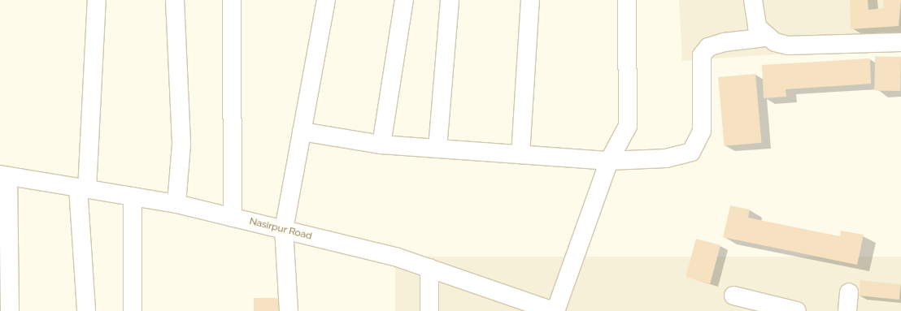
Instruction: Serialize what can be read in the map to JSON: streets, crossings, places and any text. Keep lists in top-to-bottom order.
{
  "streets": {
    "street": ["Nasirpur Road"]
  }
}
